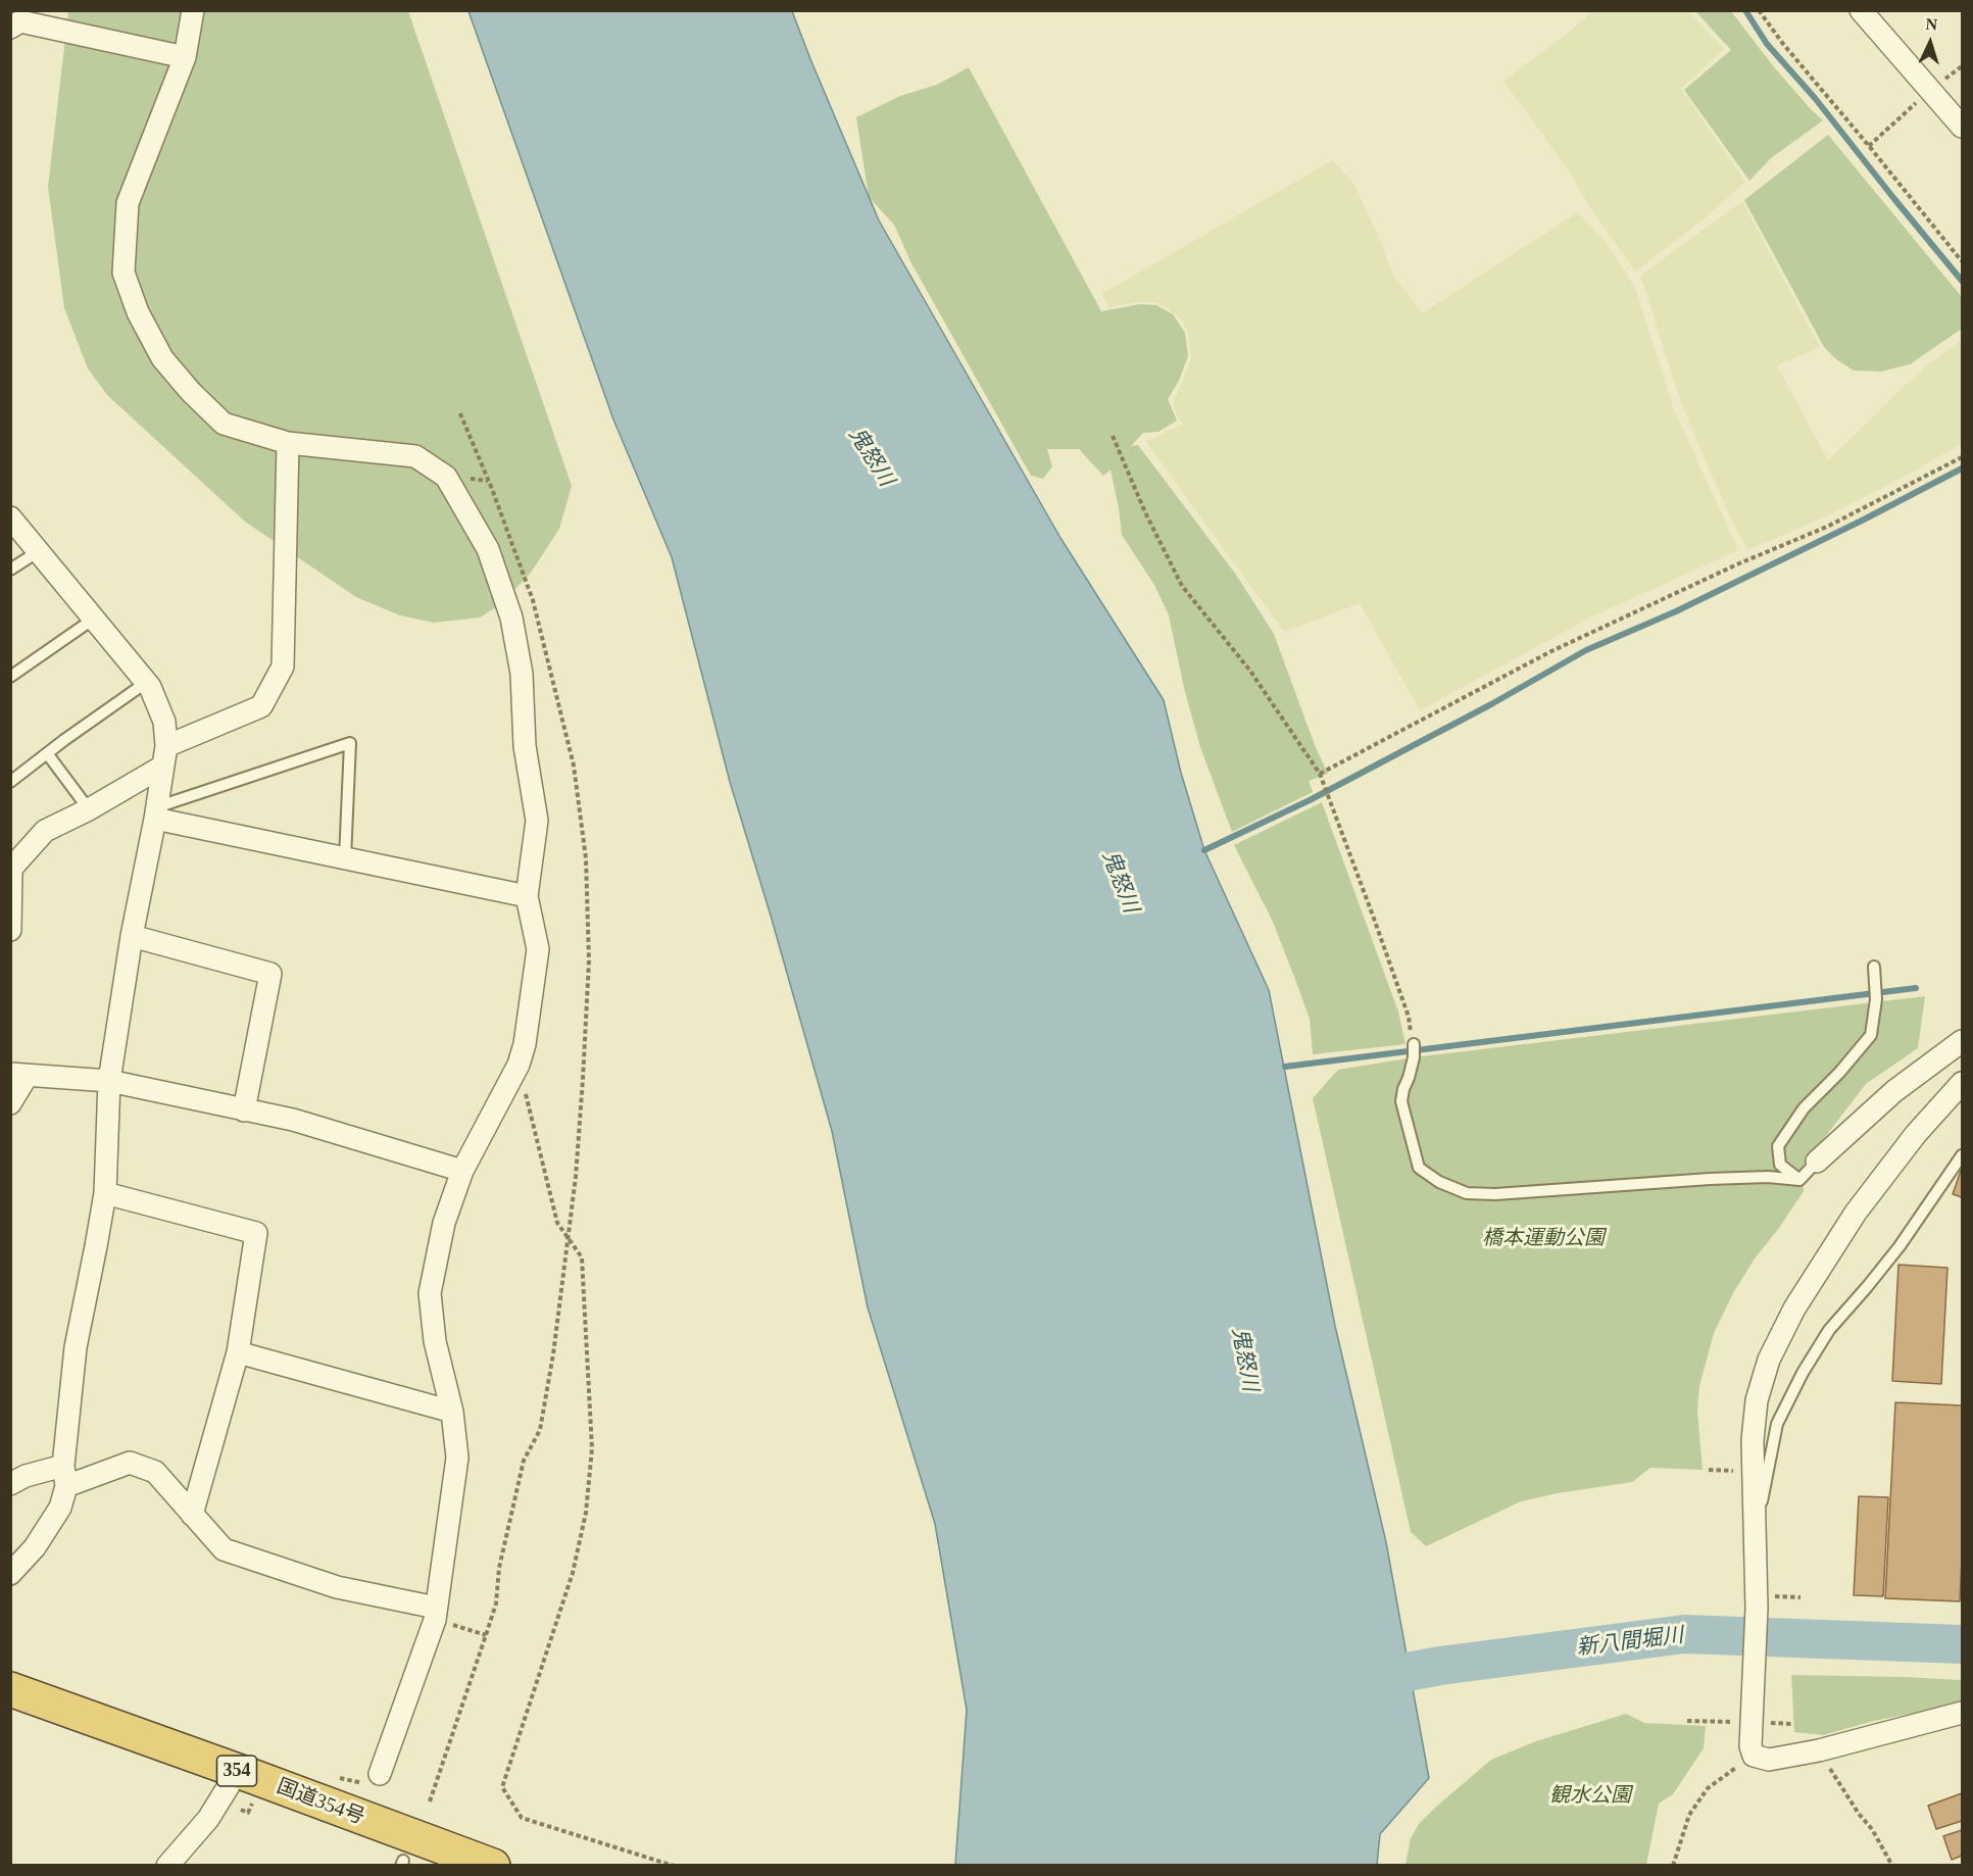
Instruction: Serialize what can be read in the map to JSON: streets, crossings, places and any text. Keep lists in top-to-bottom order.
{
  "streets": {
    "highway": ["354", "国道354号"]
  },
  "water": ["鬼怒川", "新八間堀川"],
  "parks": ["橋本運動公園", "観水公園"],
  "north": "top"
}
